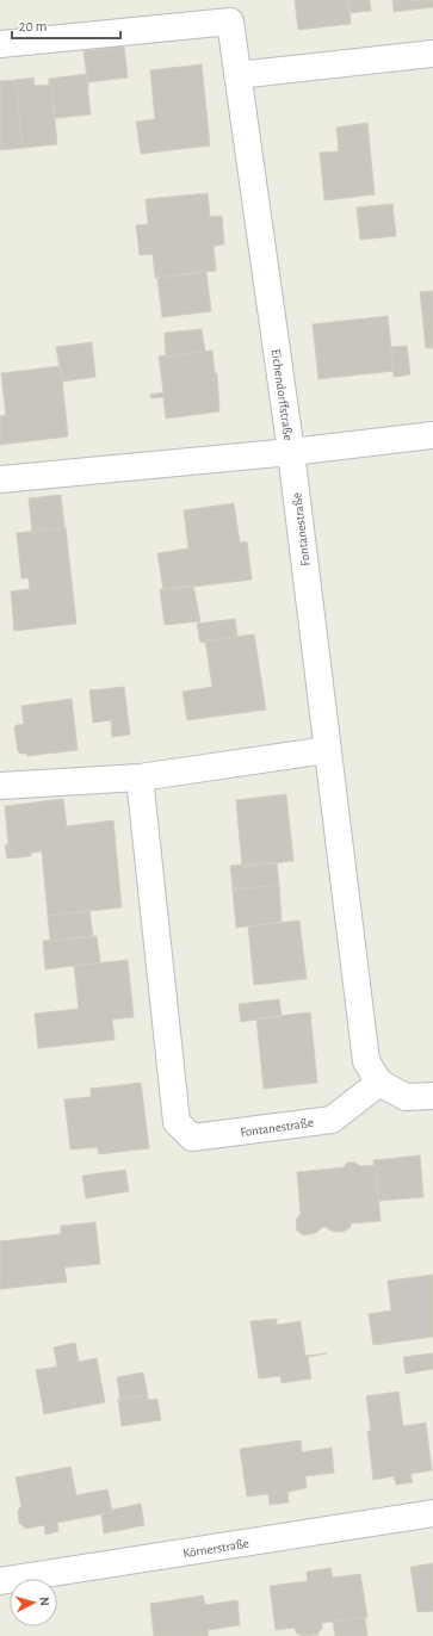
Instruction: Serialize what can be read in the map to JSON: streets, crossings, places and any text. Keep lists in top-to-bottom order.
{
  "streets": {
    "street": ["Eichendorffstraße", "Fontanestraße", "Körnerstraße"]
  },
  "crossings": [
    ["Eichendorffstraße", "Fontanestraße"]
  ],
  "scale_bar": "20 m",
  "north": "right"
}
